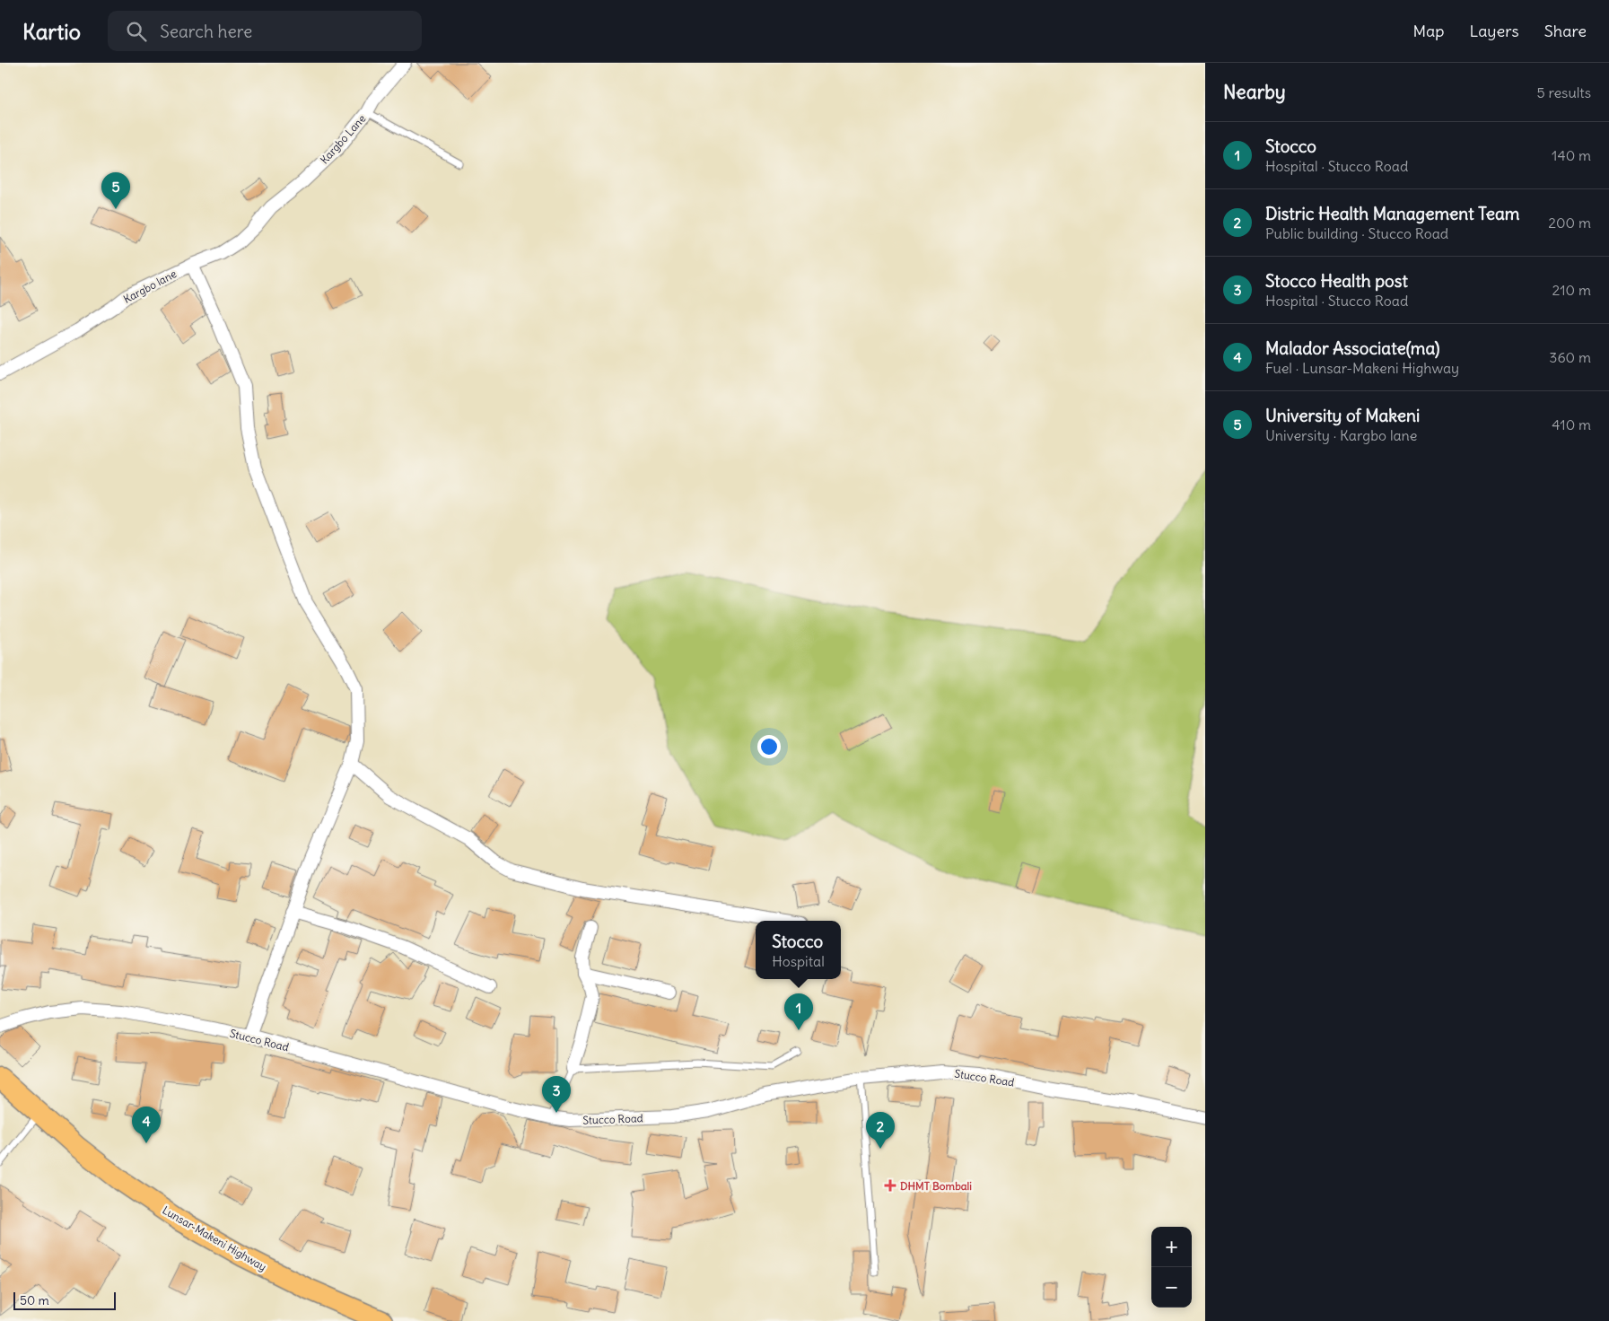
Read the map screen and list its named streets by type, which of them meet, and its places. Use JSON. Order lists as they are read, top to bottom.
{
  "streets": {
    "main road": ["Lunsar-Makeni Highway"],
    "street": ["Kargbo Lane", "Kargbo lane", "Stucco Road"]
  },
  "crossings": [
    ["Kargbo Lane", "Kargbo lane"]
  ],
  "places": {
    "health": ["DHMT Bombali"]
  },
  "scale_bar": "50 m",
  "page": {
    "header": "Kartio",
    "search": "Search here",
    "nav": ["Map", "Layers", "Share"],
    "heading": ["Nearby", "5 results"],
    "list": [
      {
        "mark": "1",
        "name": "Stocco",
        "note": "Hospital · Stucco Road",
        "value": "140 m"
      },
      {
        "mark": "2",
        "name": "Distric Health Management Team",
        "note": "Public building · Stucco Road",
        "value": "200 m"
      },
      {
        "mark": "3",
        "name": "Stocco Health post",
        "note": "Hospital · Stucco Road",
        "value": "210 m"
      },
      {
        "mark": "4",
        "name": "Malador Associate(ma)",
        "note": "Fuel · Lunsar-Makeni Highway",
        "value": "360 m"
      },
      {
        "mark": "5",
        "name": "University of Makeni",
        "note": "University · Kargbo lane",
        "value": "410 m"
      }
    ],
    "pins": [
      "5",
      "1",
      "3",
      "4",
      "2"
    ],
    "popup": ["Stocco", "Hospital"],
    "map_buttons": ["+", "−"],
    "scale": "50 m"
  }
}
